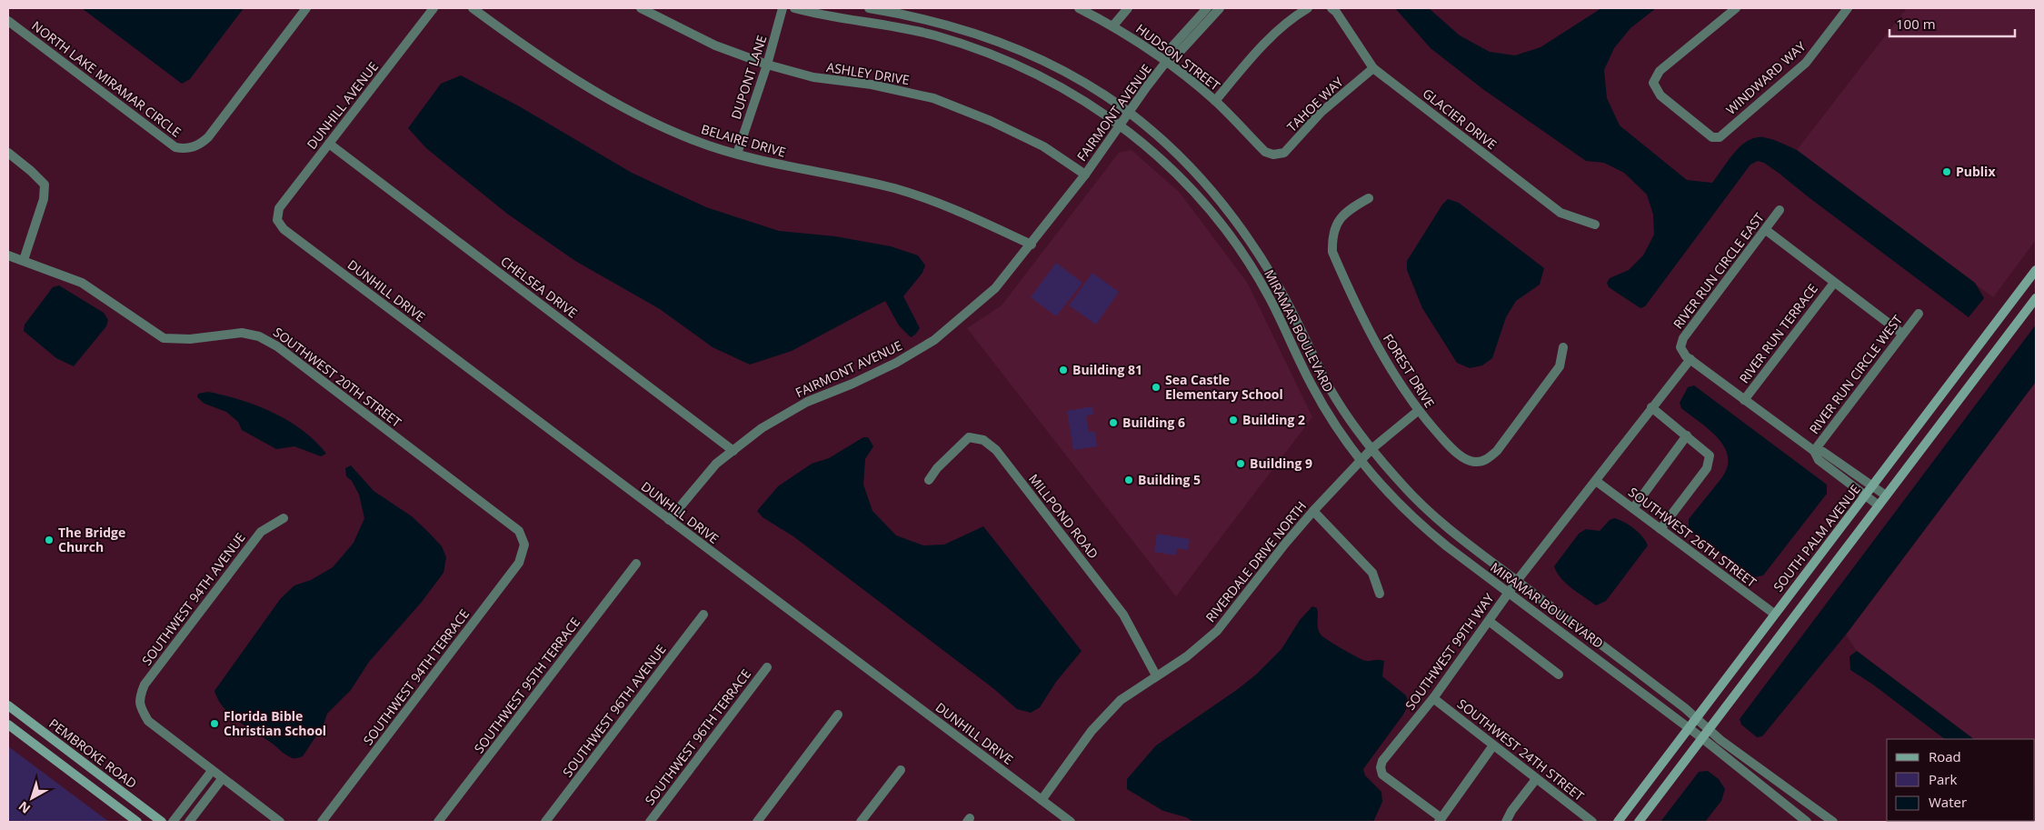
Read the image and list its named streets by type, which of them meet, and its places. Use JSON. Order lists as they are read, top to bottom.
{
  "streets": {
    "main road": ["SOUTH PALM AVENUE", "PEMBROKE ROAD"],
    "street": [
      "HUDSON STREET",
      "ASHLEY DRIVE",
      "DUPONT LANE",
      "WINDWARD WAY",
      "NORTH LAKE MIRAMAR CIRCLE",
      "TAHOE WAY",
      "DUNHILL AVENUE",
      "FAIRMONT AVENUE",
      "GLACIER DRIVE",
      "BELAIRE DRIVE",
      "RIVER RUN CIRCLE EAST",
      "CHELSEA DRIVE",
      "DUNHILL DRIVE",
      "MIRAMAR BOULEVARD",
      "RIVER RUN TERRACE",
      "FOREST DRIVE",
      "RIVER RUN CIRCLE WEST",
      "SOUTHWEST 20TH STREET",
      "MILLPOND ROAD",
      "SOUTHWEST 26TH STREET",
      "RIVERDALE DRIVE NORTH",
      "SOUTHWEST 94TH AVENUE",
      "SOUTHWEST 99TH WAY",
      "SOUTHWEST 94TH TERRACE",
      "SOUTHWEST 95TH TERRACE",
      "SOUTHWEST 96TH AVENUE",
      "SOUTHWEST 96TH TERRACE",
      "SOUTHWEST 24TH STREET"
    ]
  },
  "crossings": [
    ["HUDSON STREET", "TAHOE WAY"],
    ["HUDSON STREET", "FAIRMONT AVENUE"],
    ["ASHLEY DRIVE", "DUPONT LANE"],
    ["ASHLEY DRIVE", "FAIRMONT AVENUE"],
    ["DUPONT LANE", "BELAIRE DRIVE"],
    ["TAHOE WAY", "GLACIER DRIVE"],
    ["DUNHILL AVENUE", "CHELSEA DRIVE"],
    ["DUNHILL AVENUE", "DUNHILL DRIVE"],
    ["FAIRMONT AVENUE", "BELAIRE DRIVE"],
    ["FAIRMONT AVENUE", "CHELSEA DRIVE"],
    ["FAIRMONT AVENUE", "DUNHILL DRIVE"],
    ["FAIRMONT AVENUE", "MIRAMAR BOULEVARD"],
    ["RIVER RUN CIRCLE EAST", "SOUTHWEST 99TH WAY"],
    ["DUNHILL DRIVE", "RIVERDALE DRIVE NORTH"],
    ["MIRAMAR BOULEVARD", "SOUTH PALM AVENUE"],
    ["MIRAMAR BOULEVARD", "RIVERDALE DRIVE NORTH"],
    ["MIRAMAR BOULEVARD", "SOUTHWEST 99TH WAY"],
    ["FOREST DRIVE", "RIVERDALE DRIVE NORTH"],
    ["SOUTHWEST 20TH STREET", "SOUTHWEST 94TH TERRACE"],
    ["MILLPOND ROAD", "RIVERDALE DRIVE NORTH"],
    ["SOUTHWEST 26TH STREET", "SOUTH PALM AVENUE"],
    ["SOUTHWEST 26TH STREET", "SOUTHWEST 99TH WAY"],
    ["SOUTHWEST 99TH WAY", "SOUTHWEST 24TH STREET"]
  ],
  "places": [
    "Publix",
    "Building 81",
    "Sea Castle Elementary School",
    "Building 2",
    "Building 6",
    "Building 9",
    "Building 5",
    "The Bridge Church",
    "Florida Bible Christian School"
  ],
  "legend": ["Road", "Park", "Water"],
  "scale_bar": "100 m",
  "north": "bottom left"
}
